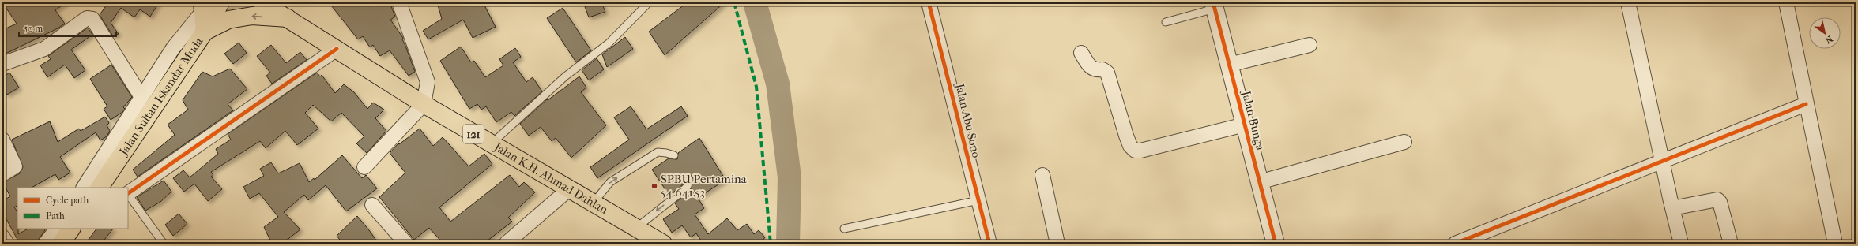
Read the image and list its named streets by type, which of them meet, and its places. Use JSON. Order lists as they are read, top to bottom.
{
  "streets": {
    "main road": ["Jalan Sultan Iskandar Muda", "121", "Jalan K.H. Ahmad Dahlan"],
    "street": ["Jalan Abu Sono", "Jalan Bunga"]
  },
  "places": ["SPBU Pertamina 54.641.53"],
  "legend": ["Cycle path", "Path"],
  "scale_bar": "50 m",
  "north": "bottom right"
}
